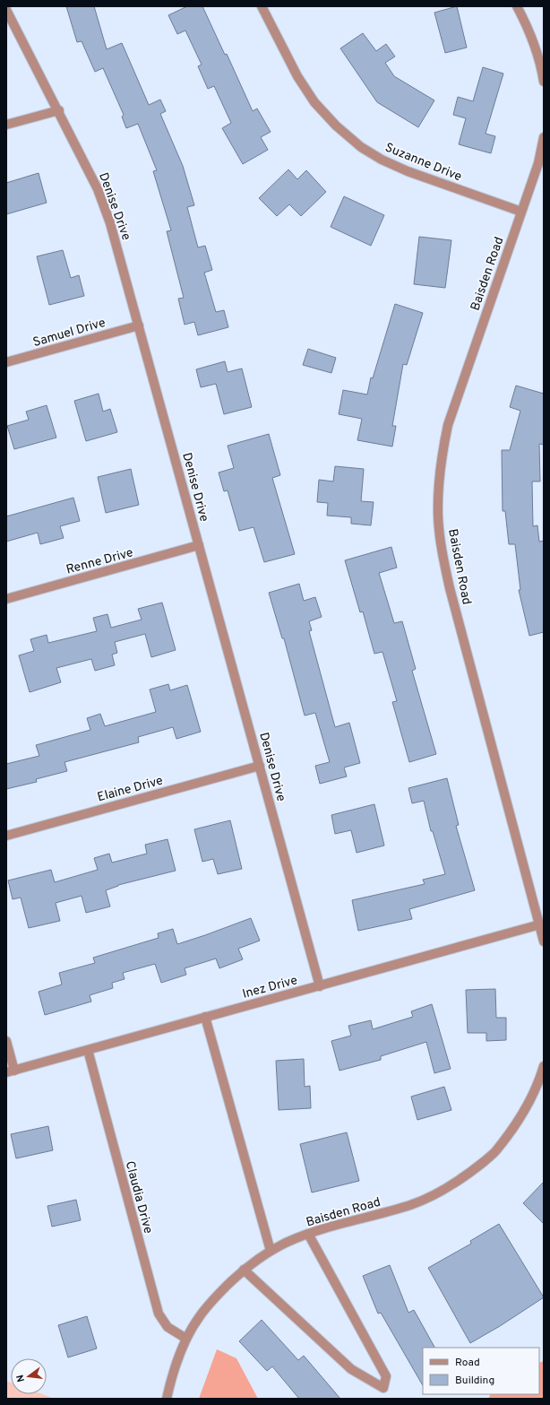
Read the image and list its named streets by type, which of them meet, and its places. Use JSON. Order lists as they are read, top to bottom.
{
  "streets": {
    "street": [
      "Suzanne Drive",
      "Denise Drive",
      "Baisden Road",
      "Samuel Drive",
      "Renne Drive",
      "Elaine Drive",
      "Inez Drive",
      "Claudia Drive"
    ]
  },
  "crossings": [
    ["Suzanne Drive", "Baisden Road"],
    ["Denise Drive", "Samuel Drive"],
    ["Denise Drive", "Renne Drive"],
    ["Denise Drive", "Elaine Drive"],
    ["Denise Drive", "Inez Drive"],
    ["Baisden Road", "Inez Drive"],
    ["Baisden Road", "Claudia Drive"],
    ["Inez Drive", "Claudia Drive"]
  ],
  "legend": ["Road", "Building"],
  "north": "left"
}
